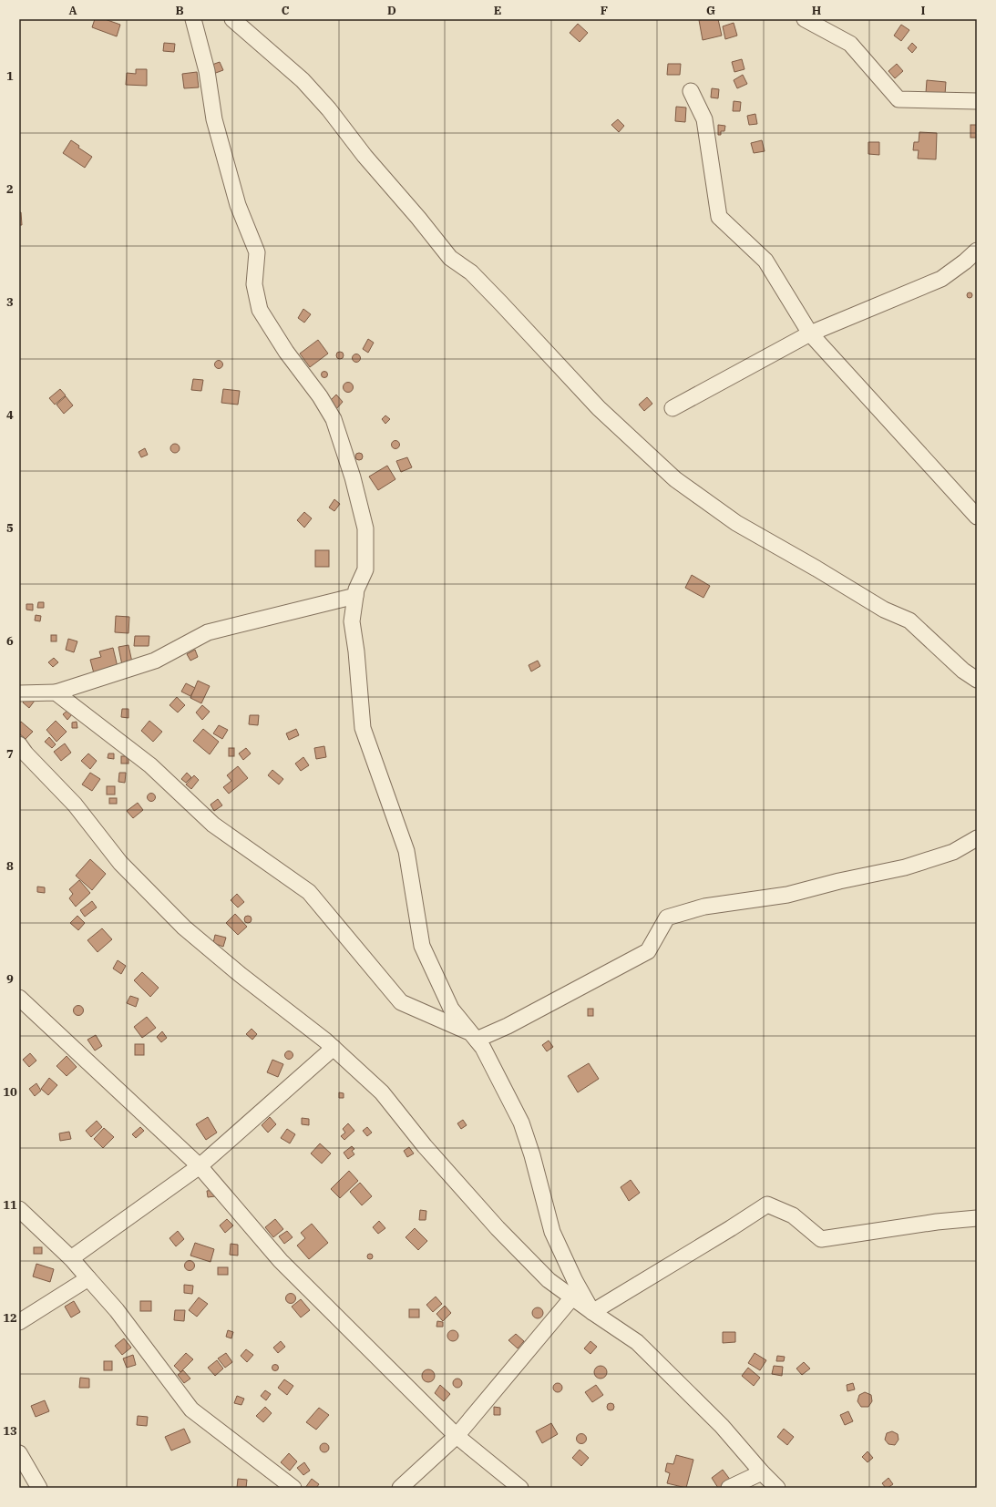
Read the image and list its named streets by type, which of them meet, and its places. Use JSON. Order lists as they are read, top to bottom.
{
  "grid": {
    "columns": [
      "A",
      "B",
      "C",
      "D",
      "E",
      "F",
      "G",
      "H",
      "I"
    ],
    "rows": [
      "1",
      "2",
      "3",
      "4",
      "5",
      "6",
      "7",
      "8",
      "9",
      "10",
      "11",
      "12",
      "13"
    ]
  }
}
